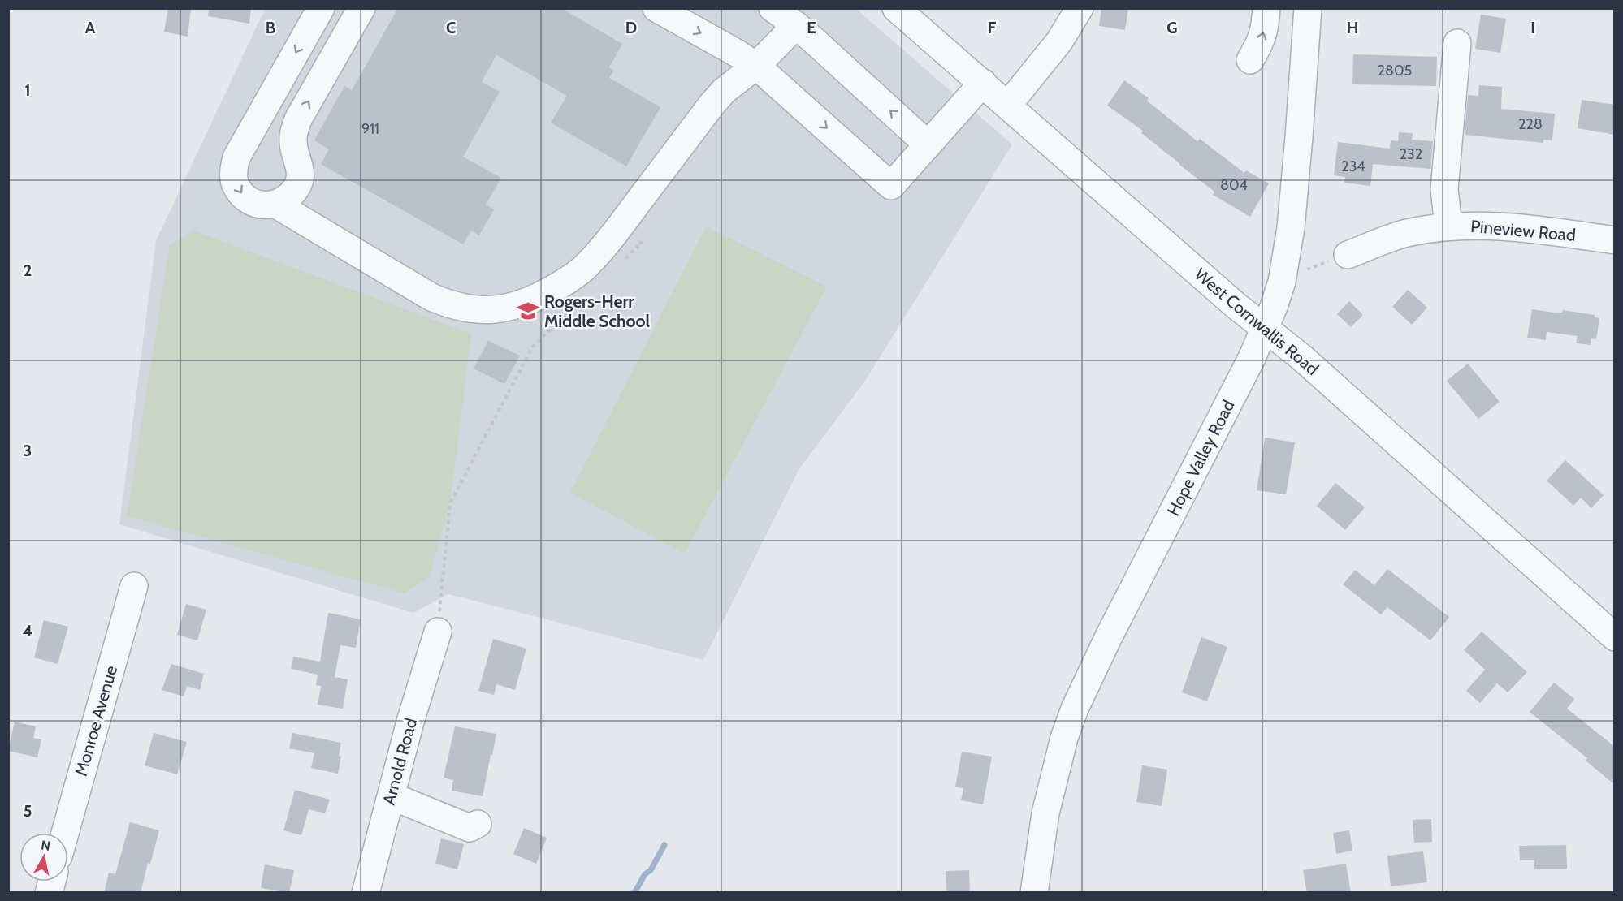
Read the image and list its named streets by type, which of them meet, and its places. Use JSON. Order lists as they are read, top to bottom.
{
  "streets": {
    "street": [
      "Pineview Road",
      "West Cornwallis Road",
      "Hope Valley Road",
      "Monroe Avenue",
      "Arnold Road"
    ]
  },
  "crossings": [
    ["West Cornwallis Road", "Hope Valley Road"]
  ],
  "places": {
    "school or university": ["Rogers-Herr Middle School"]
  },
  "house_numbers": [
    "2805",
    "228",
    "911",
    "232",
    "234",
    "804"
  ],
  "north": "top",
  "grid": {
    "columns": [
      "A",
      "B",
      "C",
      "D",
      "E",
      "F",
      "G",
      "H",
      "I"
    ],
    "rows": [
      "1",
      "2",
      "3",
      "4",
      "5"
    ]
  }
}
